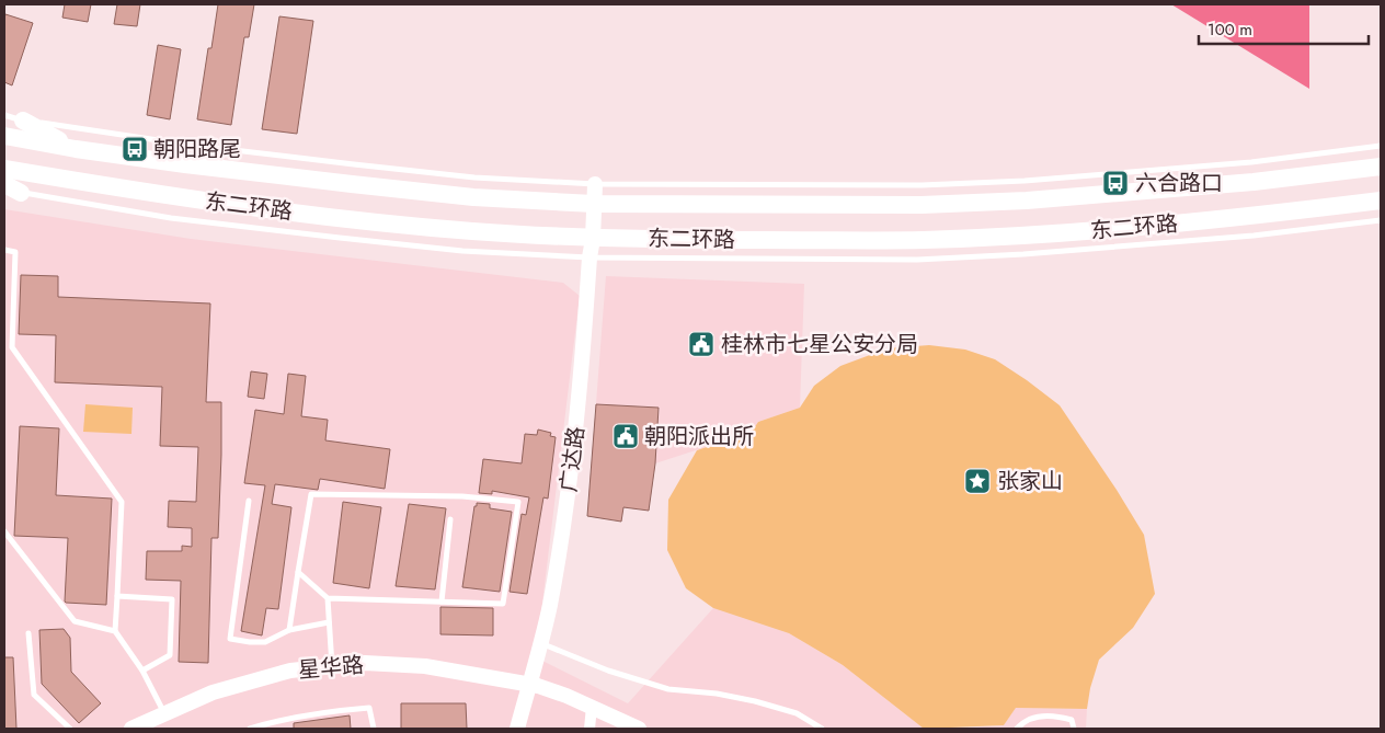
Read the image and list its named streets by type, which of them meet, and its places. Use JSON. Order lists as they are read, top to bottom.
{
  "streets": {
    "main road": ["东二环路"],
    "street": ["广达路", "星华路"]
  },
  "crossings": [
    ["东二环路", "广达路"],
    ["广达路", "星华路"]
  ],
  "places": {
    "bus stop": ["朝阳路尾", "六合路口"],
    "public building": ["桂林市七星公安分局", "朝阳派出所"],
    "place": ["张家山"]
  },
  "scale_bar": "100 m"
}
